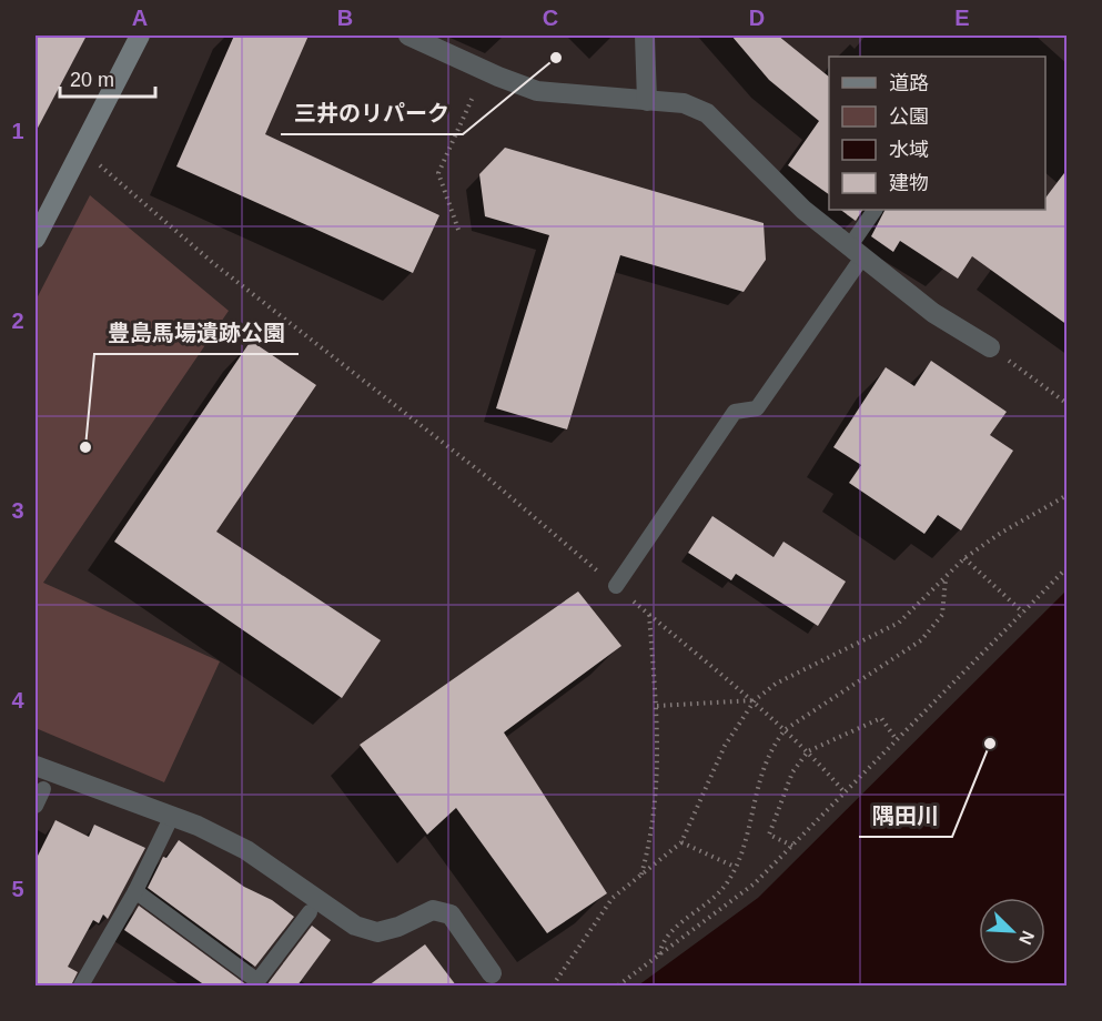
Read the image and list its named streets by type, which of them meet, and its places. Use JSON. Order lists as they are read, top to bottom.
{
  "places": ["三井のリパーク", "豊島馬場遺跡公園", "隅田川"],
  "legend": [
    "道路",
    "公園",
    "水域",
    "建物"
  ],
  "scale_bar": "20 m",
  "north": "bottom right",
  "grid": {
    "columns": [
      "A",
      "B",
      "C",
      "D",
      "E"
    ],
    "rows": [
      "1",
      "2",
      "3",
      "4",
      "5"
    ]
  }
}
